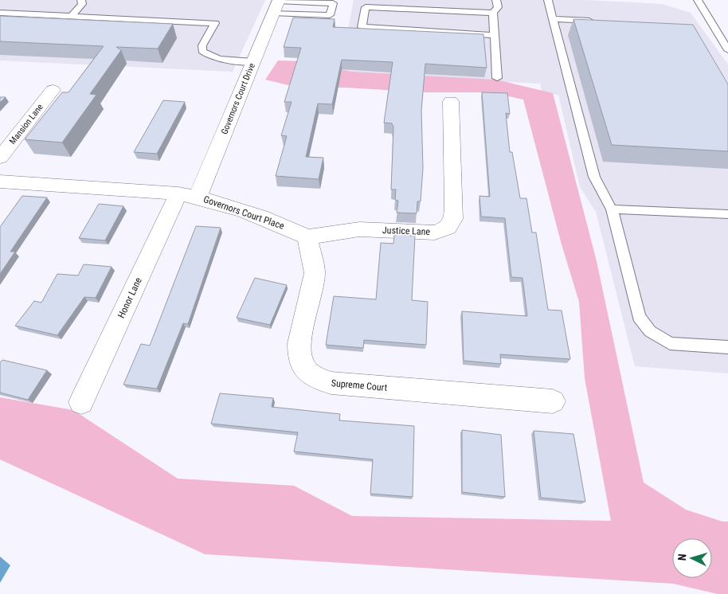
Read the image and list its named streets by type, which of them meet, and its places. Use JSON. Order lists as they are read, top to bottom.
{
  "streets": {
    "street": [
      "Governors Court Drive",
      "Mansion Lane",
      "Governors Court Place",
      "Justice Lane",
      "Honor Lane",
      "Supreme Court"
    ]
  },
  "crossings": [
    ["Governors Court Drive", "Governors Court Place"],
    ["Governors Court Drive", "Honor Lane"],
    ["Governors Court Place", "Justice Lane"],
    ["Governors Court Place", "Honor Lane"],
    ["Governors Court Place", "Supreme Court"],
    ["Justice Lane", "Supreme Court"]
  ],
  "north": "left"
}
